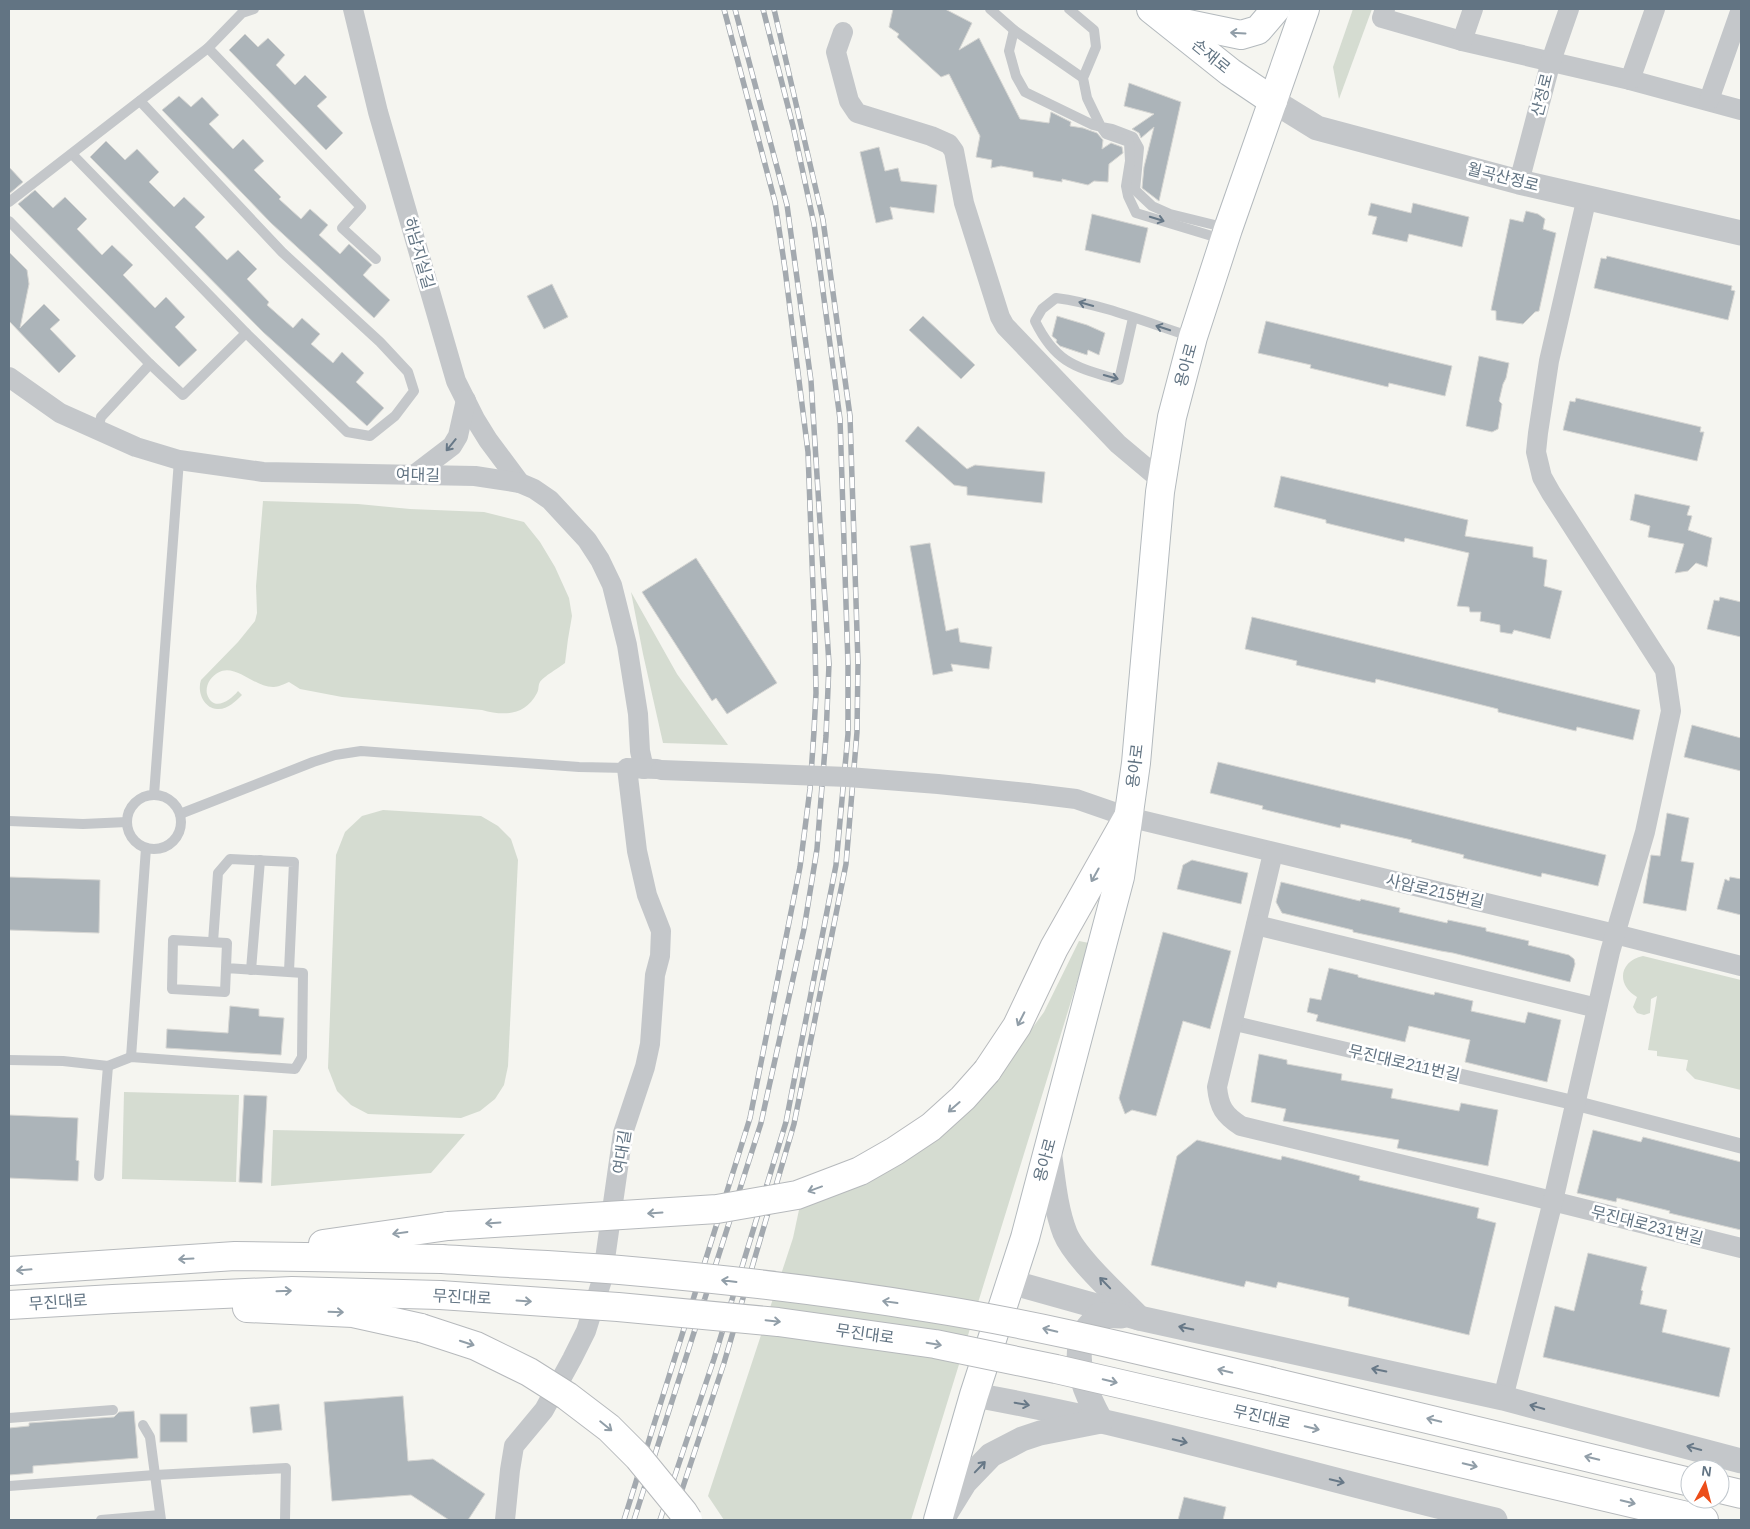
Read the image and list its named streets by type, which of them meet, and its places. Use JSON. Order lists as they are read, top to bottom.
{
  "streets": {
    "main road": ["손재로", "용아로", "무진대로"],
    "street": [
      "산정로",
      "월곡산정로",
      "하남지실길",
      "여대길",
      "사암로215번길",
      "무진대로211번길",
      "무진대로231번길"
    ]
  },
  "crossings": [
    ["손재로", "월곡산정로"],
    ["손재로", "용아로"],
    ["산정로", "월곡산정로"],
    ["월곡산정로", "용아로"],
    ["하남지실길", "여대길"],
    ["용아로", "사암로215번길"],
    ["여대길", "사암로215번길"]
  ],
  "north": "top"
}
